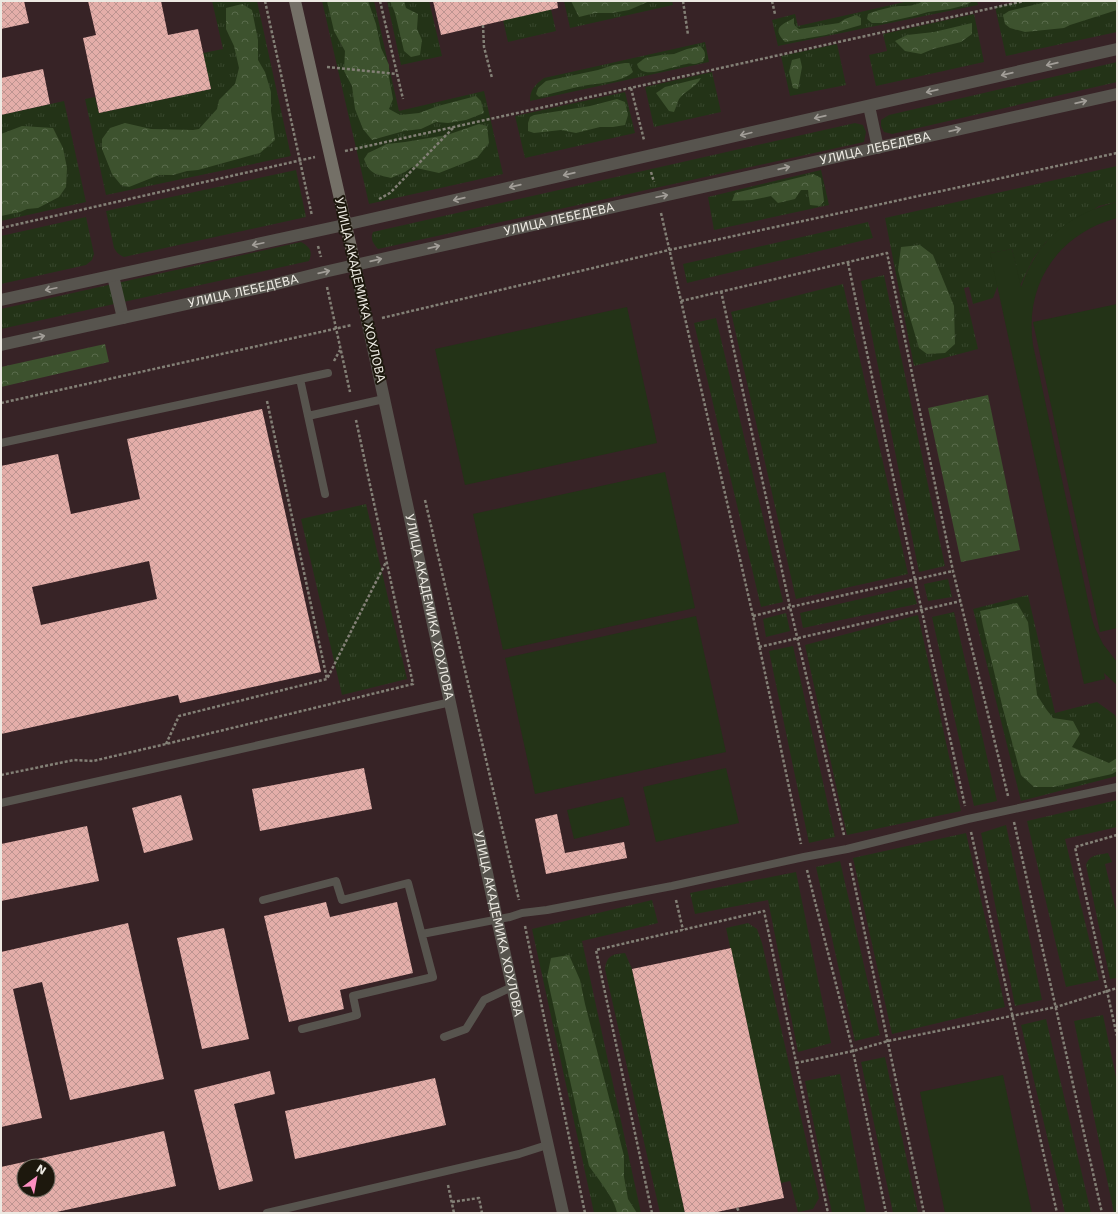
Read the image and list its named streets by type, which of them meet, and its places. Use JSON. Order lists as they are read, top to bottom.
{
  "streets": {
    "street": ["УЛИЦА ЛЕБЕДЕВА", "УЛИЦА АКАДЕМИКА ХОХЛОВА"]
  },
  "crossings": [
    ["УЛИЦА ЛЕБЕДЕВА", "УЛИЦА АКАДЕМИКА ХОХЛОВА"]
  ],
  "north": "top right"
}
